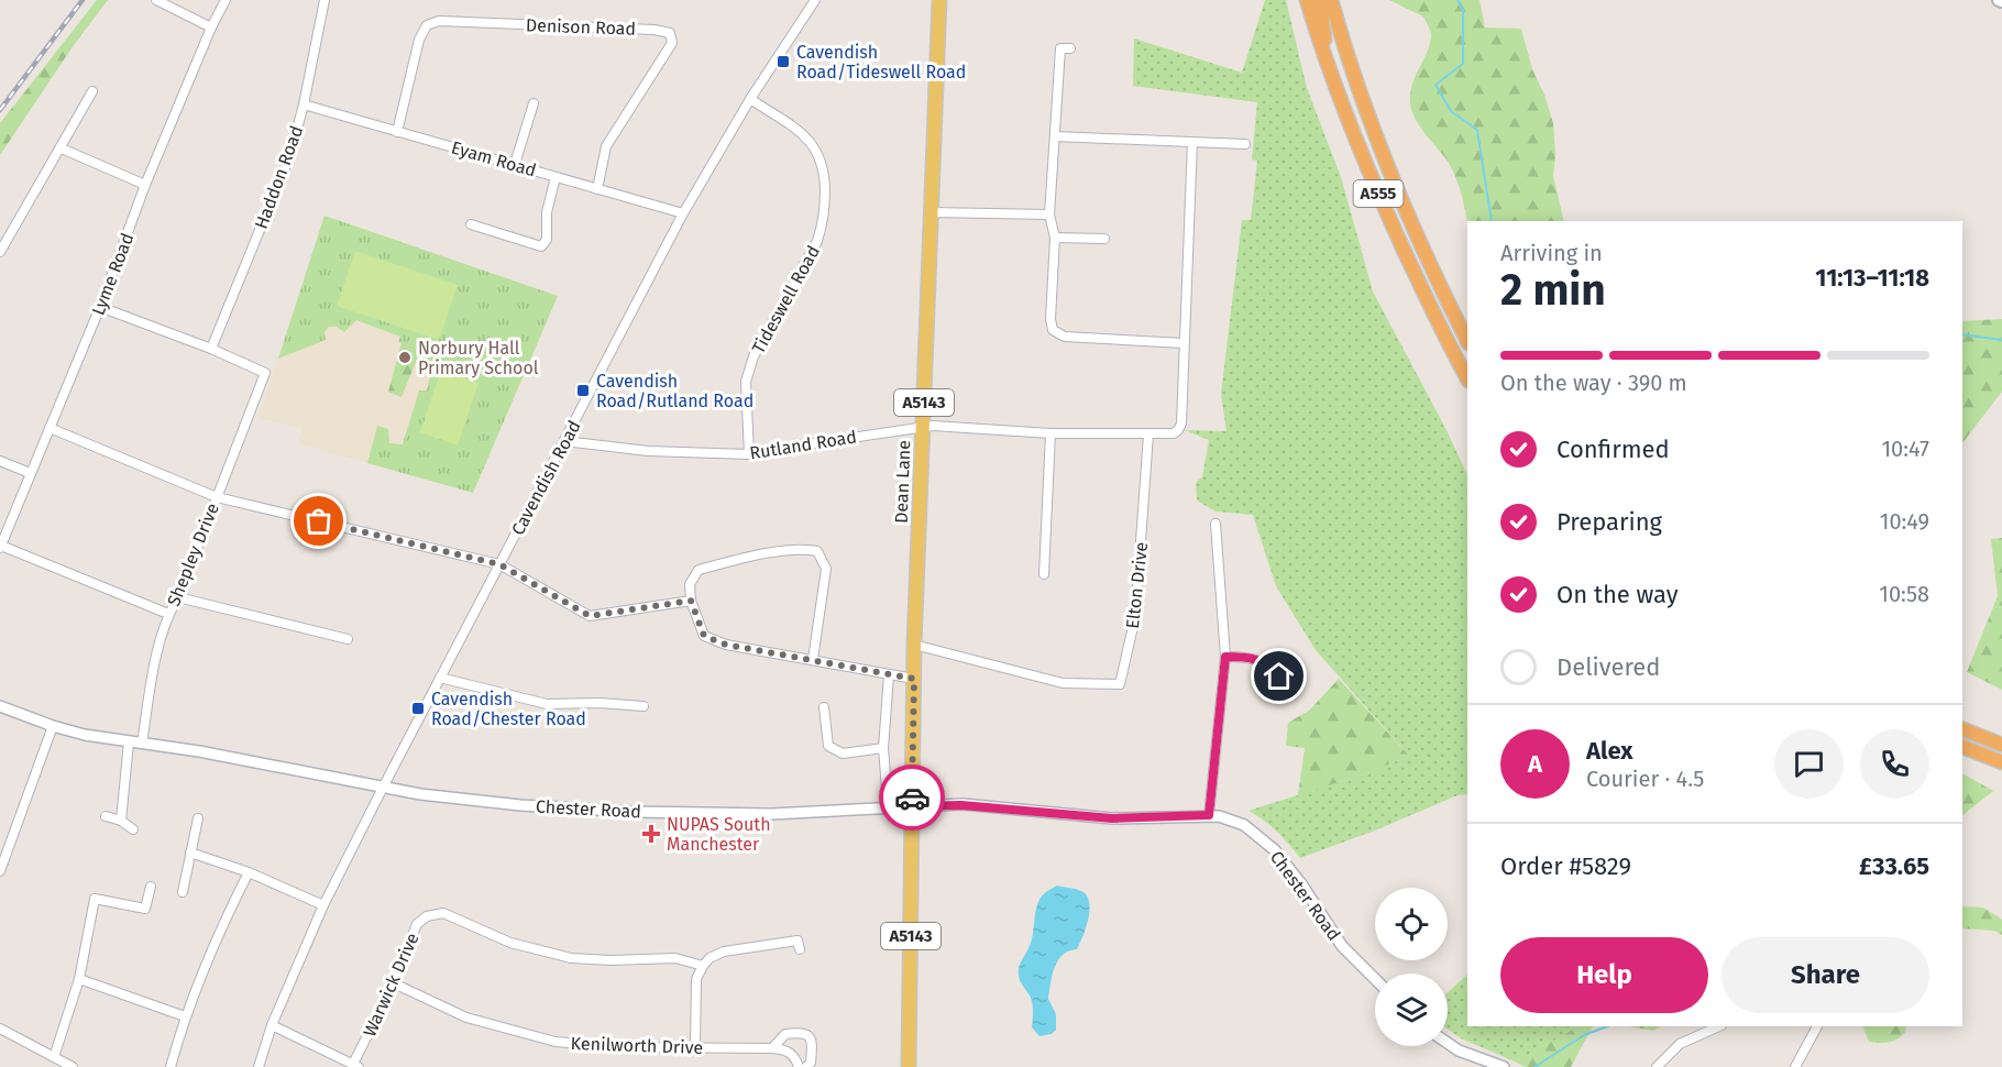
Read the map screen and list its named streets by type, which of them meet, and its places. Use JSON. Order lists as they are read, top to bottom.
{
  "streets": {
    "highway": ["A555"],
    "main road": ["A5143", "Dean Lane"],
    "street": [
      "Denison Road",
      "Eyam Road",
      "Haddon Road",
      "Lyme Road",
      "Tideswell Road",
      "Rutland Road",
      "Cavendish Road",
      "Shepley Drive",
      "Elton Drive",
      "Chester Road",
      "Warwick Drive",
      "Kenilworth Drive"
    ]
  },
  "crossings": [
    ["Denison Road", "Eyam Road"],
    ["Eyam Road", "Haddon Road"],
    ["Eyam Road", "Cavendish Road"],
    ["Haddon Road", "Shepley Drive"],
    ["Tideswell Road", "Rutland Road"],
    ["Tideswell Road", "Cavendish Road"],
    ["A5143", "Dean Lane"],
    ["A5143", "Chester Road"],
    ["Rutland Road", "Cavendish Road"],
    ["Rutland Road", "Dean Lane"],
    ["Rutland Road", "Elton Drive"],
    ["Cavendish Road", "Chester Road"],
    ["Dean Lane", "Elton Drive"],
    ["Dean Lane", "Chester Road"],
    ["Shepley Drive", "Chester Road"],
    ["Warwick Drive", "Kenilworth Drive"]
  ],
  "places": {
    "transit": ["Cavendish Road/Tideswell Road", "Cavendish Road/Rutland Road", "Cavendish Road/Chester Road"],
    "other": ["Norbury Hall Primary School"],
    "health": ["NUPAS South Manchester"]
  },
  "page": {
    "heading": ["2 min", "Arriving in", "11:13–11:18"],
    "panel": [
      "Alex",
      "Courier · 4.5",
      "Order #5829",
      "£33.65"
    ],
    "bar": "On the way · 390 m",
    "list": [
      ["Confirmed", "10:47"],
      ["Preparing", "10:49"],
      ["On the way", "10:58"],
      "Delivered"
    ],
    "round": "A",
    "buttons": ["Help", "Share"]
  }
}
